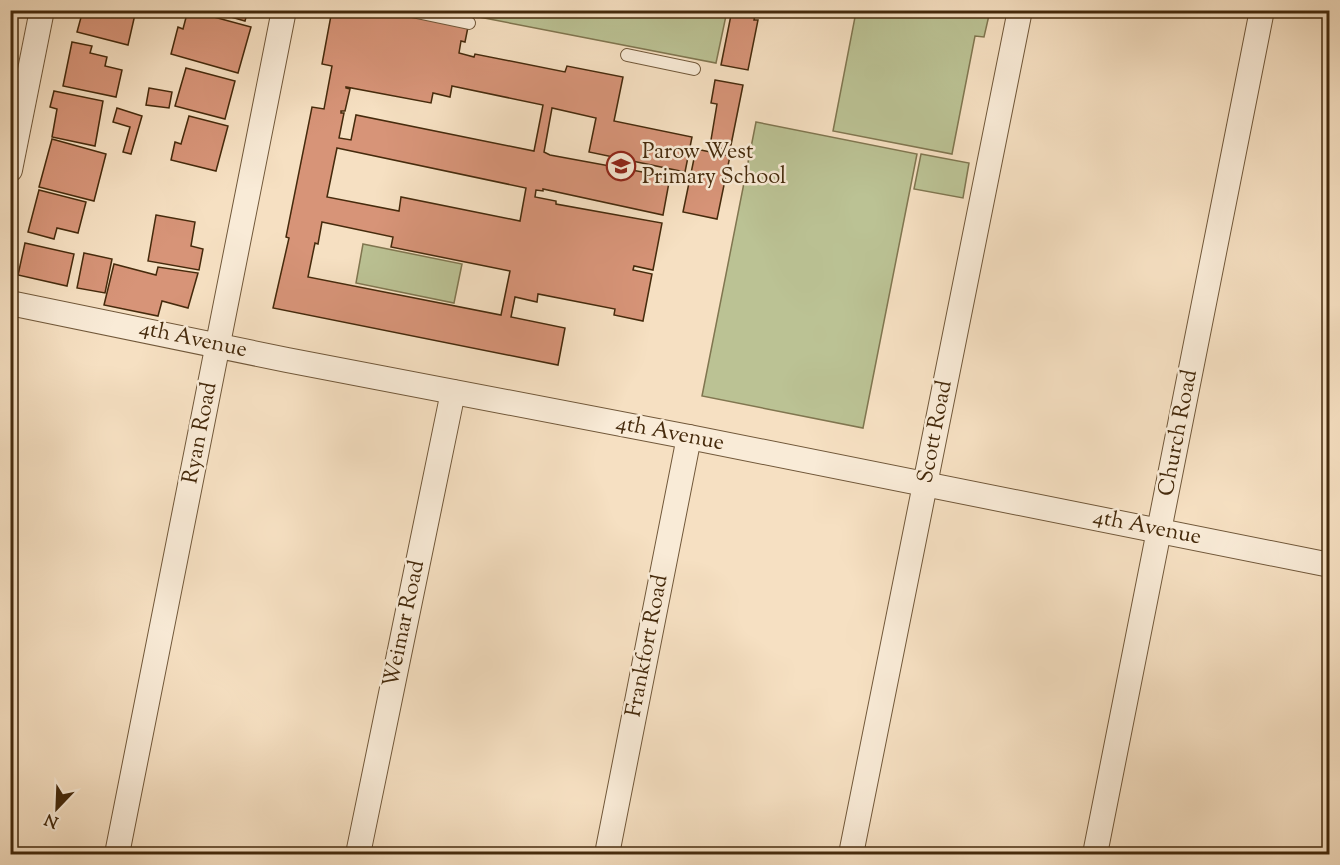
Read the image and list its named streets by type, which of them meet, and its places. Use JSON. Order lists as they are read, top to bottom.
{
  "streets": {
    "street": [
      "4th Avenue",
      "Scott Road",
      "Ryan Road",
      "Church Road",
      "Weimar Road",
      "Frankfort Road"
    ]
  },
  "crossings": [
    ["4th Avenue", "Scott Road"],
    ["4th Avenue", "Ryan Road"],
    ["4th Avenue", "Church Road"],
    ["4th Avenue", "Weimar Road"],
    ["4th Avenue", "Frankfort Road"]
  ],
  "places": {
    "school or university": ["Parow West Primary School"]
  },
  "north": "bottom left"
}
